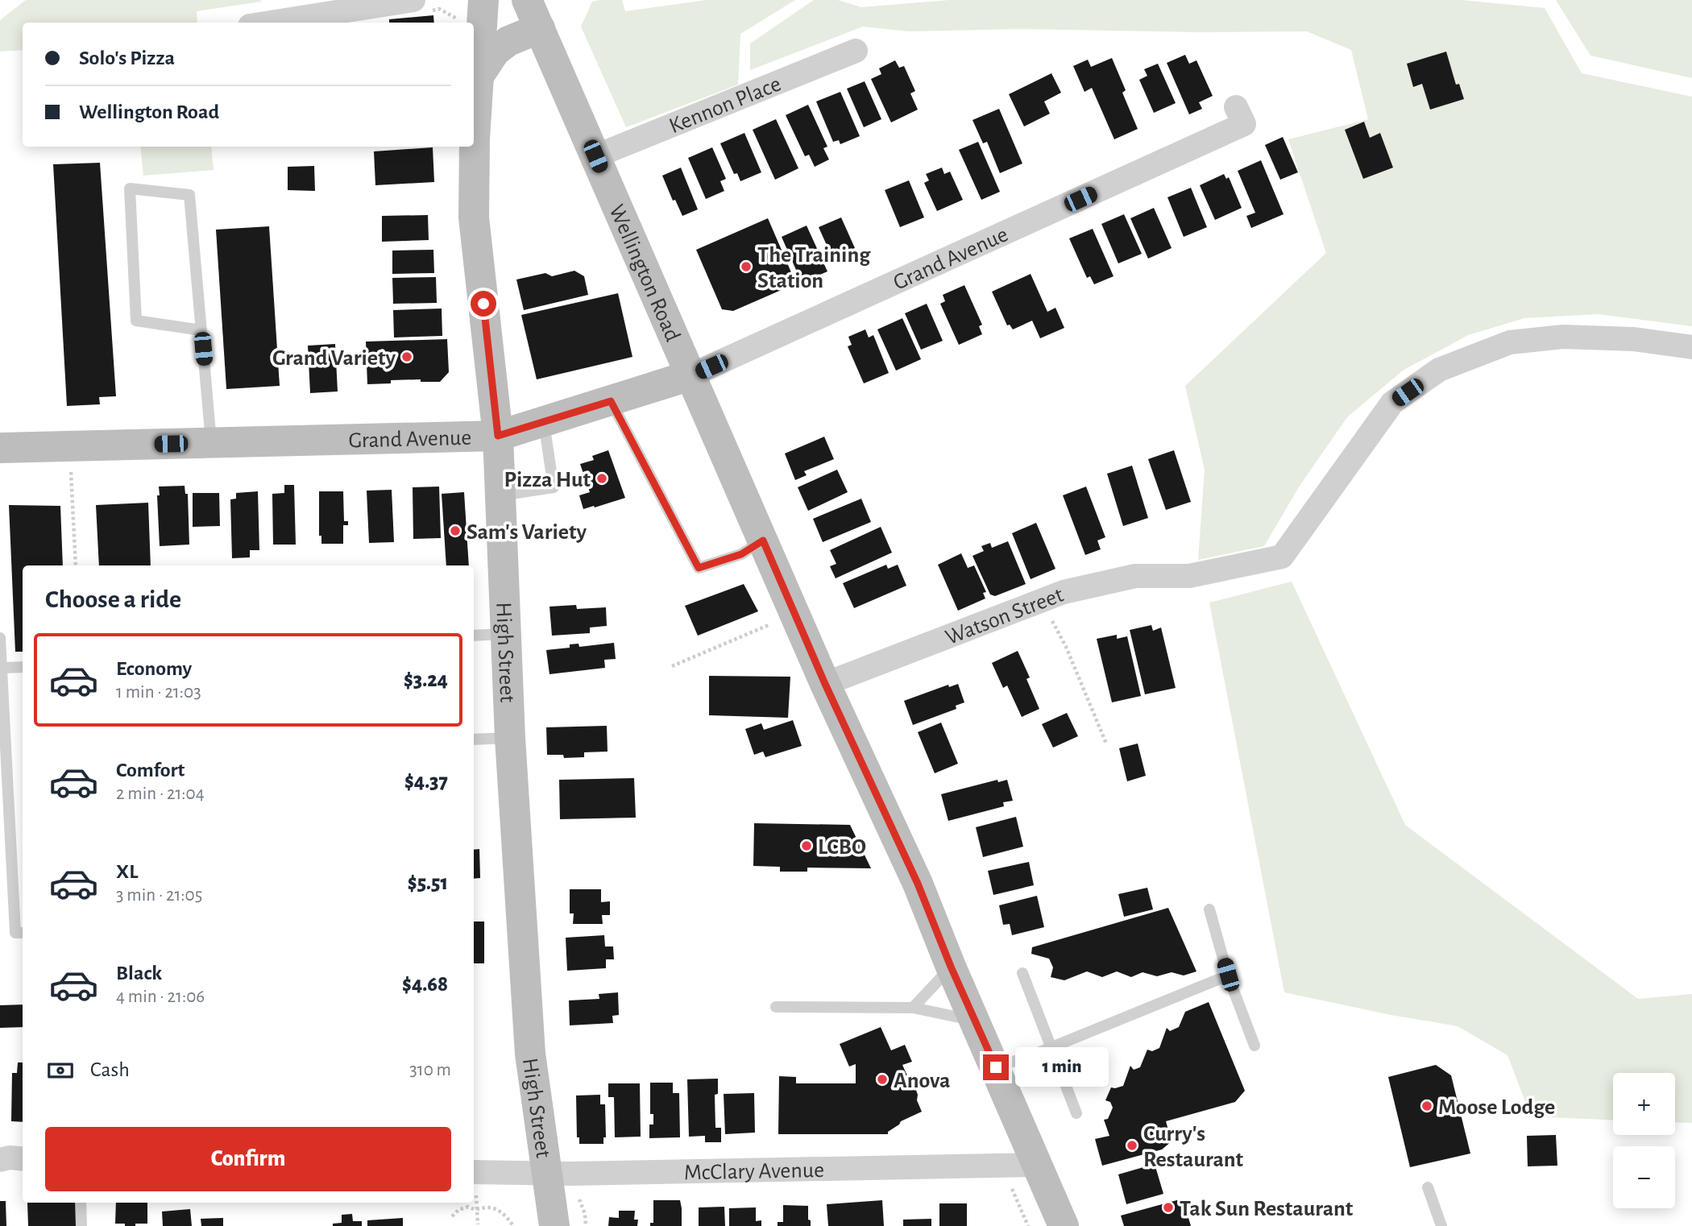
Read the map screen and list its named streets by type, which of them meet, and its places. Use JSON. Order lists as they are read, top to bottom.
{
  "streets": {
    "street": [
      "Kennon Place",
      "Grand Avenue",
      "Wellington Road",
      "Watson Street",
      "High Street",
      "McClary Avenue"
    ]
  },
  "crossings": [
    ["Kennon Place", "Wellington Road"],
    ["Grand Avenue", "Wellington Road"],
    ["Grand Avenue", "High Street"],
    ["Wellington Road", "Watson Street"],
    ["Wellington Road", "McClary Avenue"],
    ["High Street", "McClary Avenue"]
  ],
  "places": [
    "The Training Station",
    "Grand Variety",
    "Pizza Hut",
    "Sam's Variety",
    "LCBO",
    "Anova",
    "Moose Lodge",
    "Curry's Restaurant",
    "Tak Sun Restaurant"
  ],
  "page": {
    "banner": ["Solo's Pizza", "Wellington Road"],
    "heading": "Choose a ride",
    "list": [
      {
        "name": "Economy",
        "note": "1 min · 21:03",
        "value": "$3.24"
      },
      {
        "name": "Comfort",
        "note": "2 min · 21:04",
        "value": "$4.37"
      },
      {
        "name": "XL",
        "note": "3 min · 21:05",
        "value": "$5.51"
      },
      {
        "name": "Black",
        "note": "4 min · 21:06",
        "value": "$4.68"
      }
    ],
    "pay": ["Cash", "310 m"],
    "bubble": "1 min",
    "map_buttons": ["+", "−"],
    "buttons": "Confirm"
  }
}
